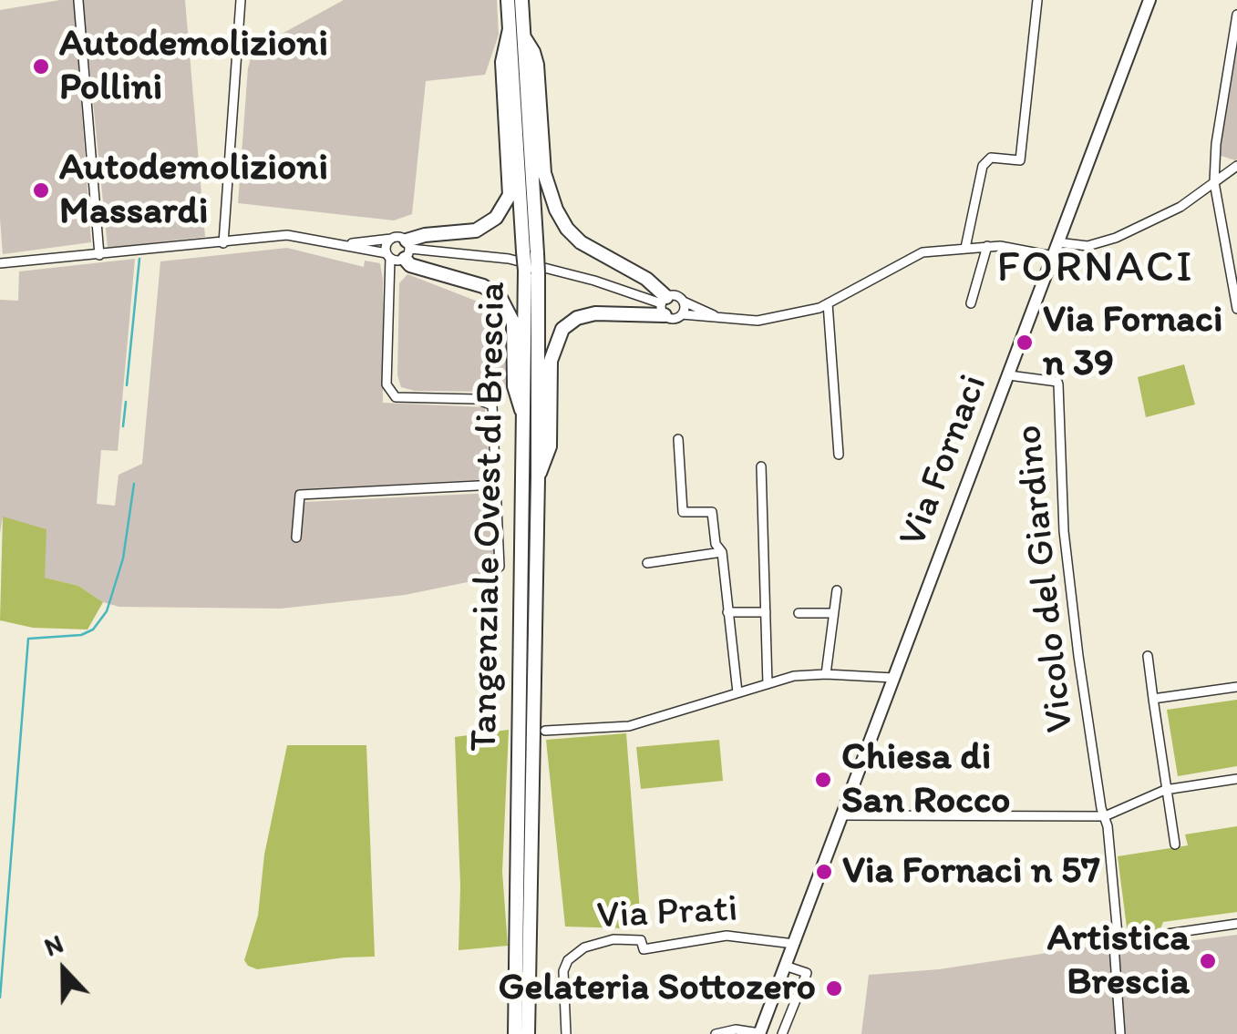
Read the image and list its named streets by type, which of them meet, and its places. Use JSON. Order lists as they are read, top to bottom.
{
  "streets": {
    "main road": ["Tangenziale Ovest di Brescia"],
    "street": ["Via Fornaci", "Vicolo del Giardino", "Via Prati"]
  },
  "crossings": [
    ["Via Fornaci", "Vicolo del Giardino"],
    ["Via Fornaci", "Via Prati"]
  ],
  "districts": ["FORNACI"],
  "places": [
    "Autodemolizioni Pollini",
    "Autodemolizioni Massardi",
    "Via Fornaci n 39",
    "Chiesa di San Rocco",
    "Via Fornaci n 57",
    "Artistica Brescia",
    "Gelateria Sottozero"
  ],
  "north": "top"
}
